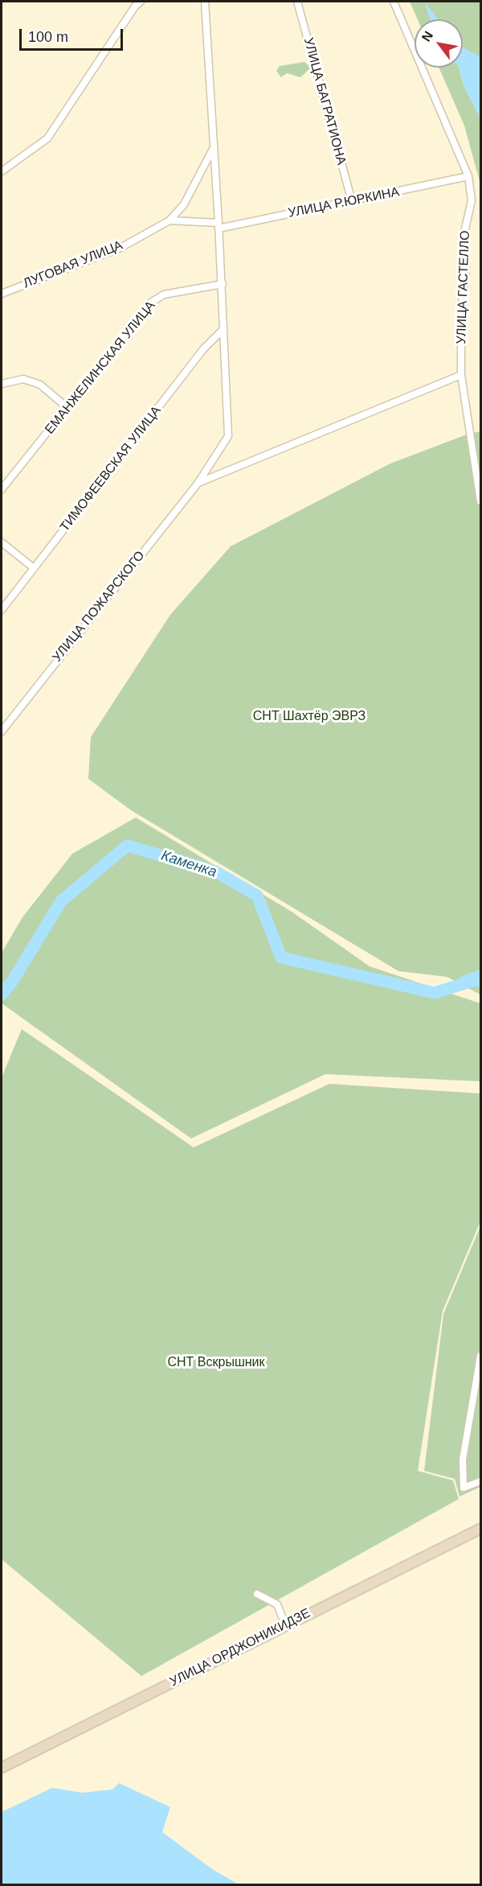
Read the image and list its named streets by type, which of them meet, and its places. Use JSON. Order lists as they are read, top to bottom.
{
  "streets": {
    "main road": ["УЛИЦА ОРДЖОНИКИДЗЕ"],
    "street": [
      "УЛИЦА БАГРАТИОНА",
      "УЛИЦА Р.ЮРКИНА",
      "ЛУГОВАЯ УЛИЦА",
      "УЛИЦА ГАСТЕЛЛО",
      "ЕМАНЖЕЛИНСКАЯ УЛИЦА",
      "ТИМОФЕЕВСКАЯ УЛИЦА",
      "УЛИЦА ПОЖАРСКОГО"
    ]
  },
  "crossings": [
    ["УЛИЦА БАГРАТИОНА", "УЛИЦА Р.ЮРКИНА"],
    ["УЛИЦА Р.ЮРКИНА", "УЛИЦА ГАСТЕЛЛО"],
    ["УЛИЦА Р.ЮРКИНА", "УЛИЦА ПОЖАРСКОГО"],
    ["УЛИЦА ГАСТЕЛЛО", "УЛИЦА ПОЖАРСКОГО"],
    ["ЕМАНЖЕЛИНСКАЯ УЛИЦА", "УЛИЦА ПОЖАРСКОГО"],
    ["ТИМОФЕЕВСКАЯ УЛИЦА", "УЛИЦА ПОЖАРСКОГО"]
  ],
  "water": ["Каменка"],
  "parks": ["СНТ Шахтёр ЭВРЗ", "СНТ Вскрышник"],
  "scale_bar": "100 m",
  "north": "top left"
}
